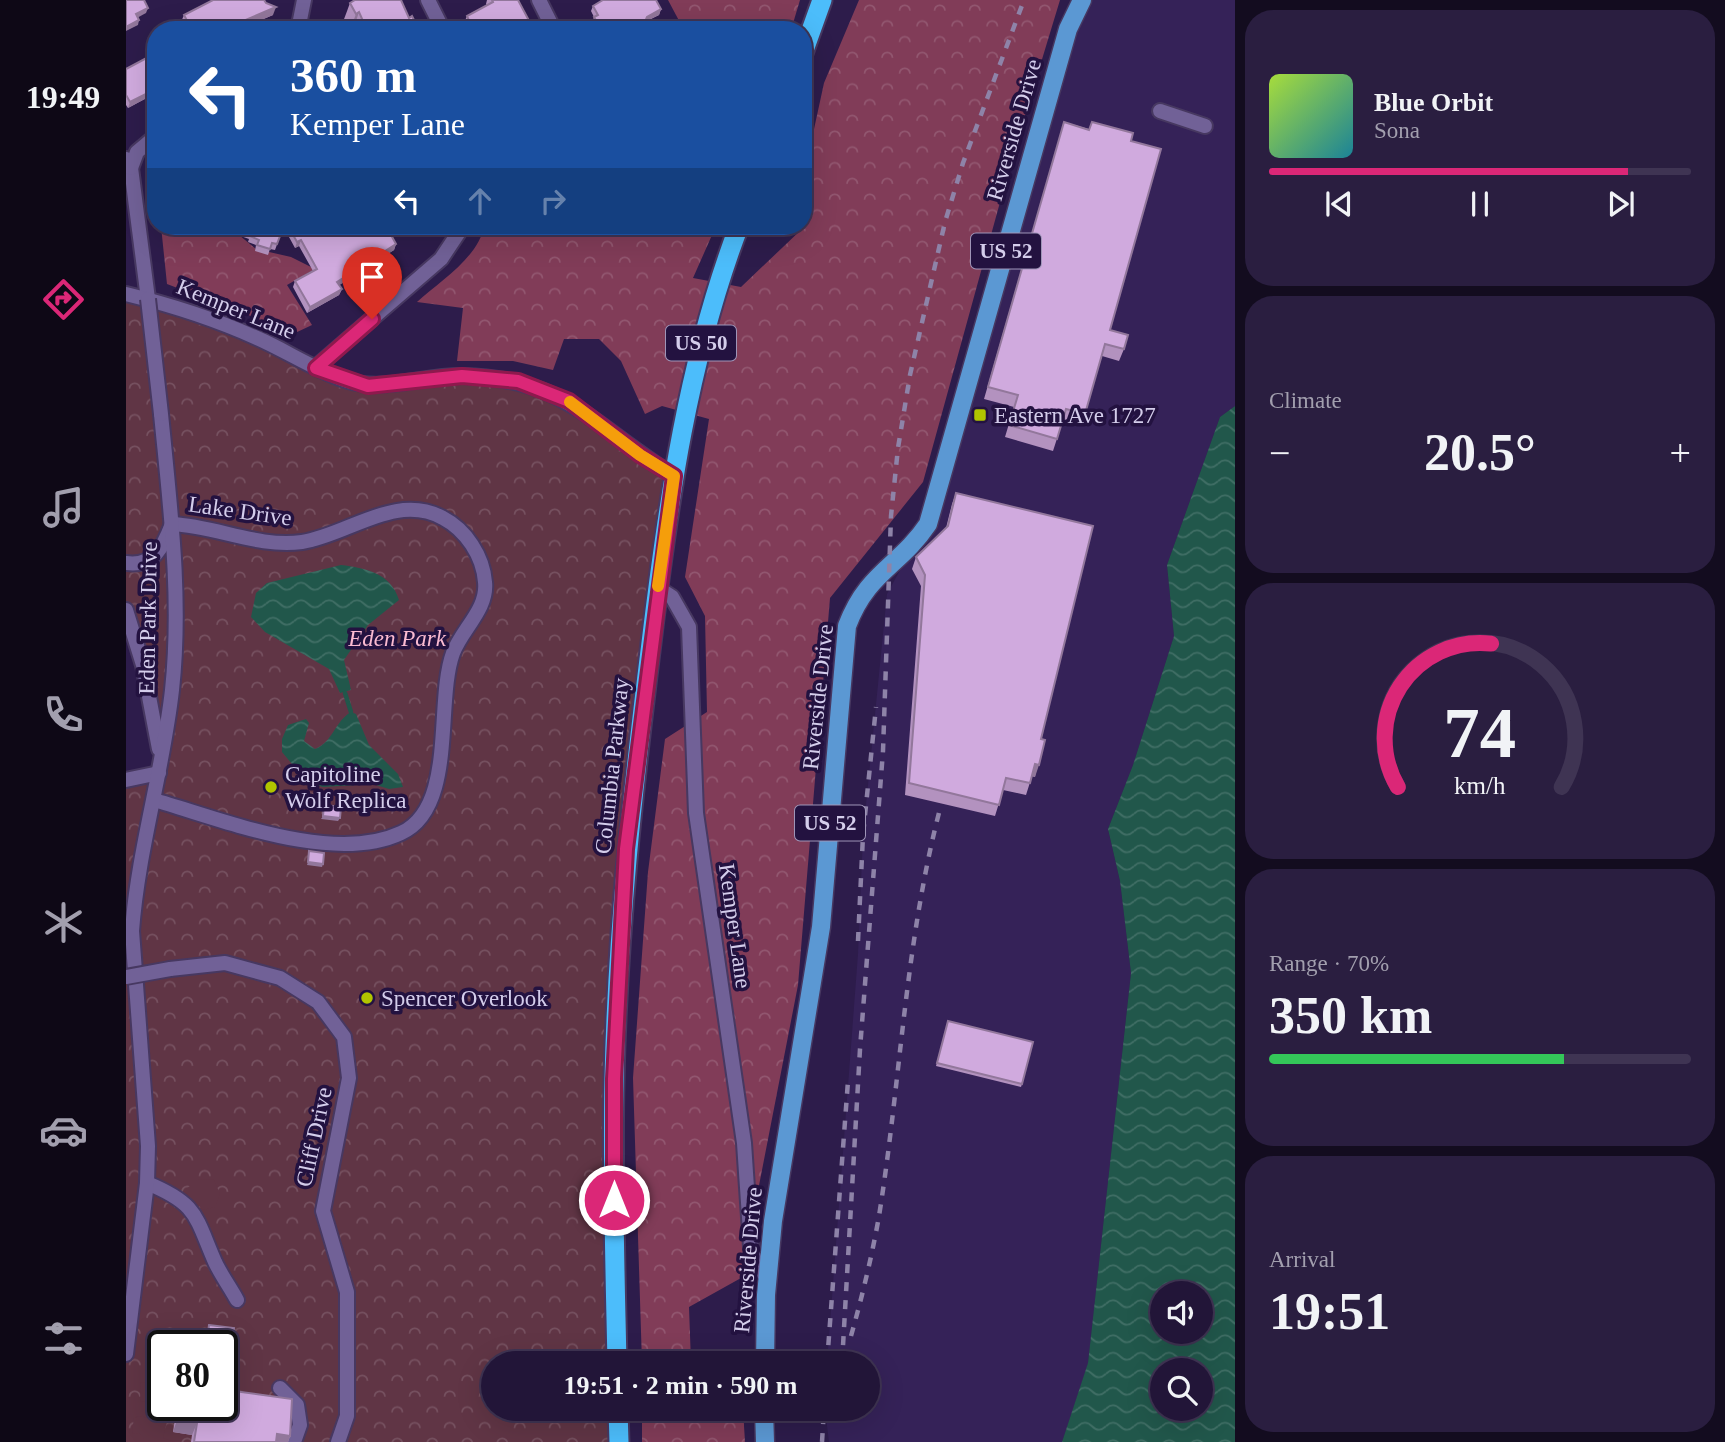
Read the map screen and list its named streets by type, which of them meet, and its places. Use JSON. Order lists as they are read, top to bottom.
{
  "streets": {
    "highway": ["US 50", "Columbia Parkway"],
    "main road": ["Riverside Drive", "US 52"],
    "street": [
      "Kemper Lane",
      "Lake Drive",
      "Eden Park Drive",
      "Cliff Drive"
    ]
  },
  "crossings": [
    ["Riverside Drive", "Kemper Lane"],
    ["Kemper Lane", "Columbia Parkway"],
    ["Lake Drive", "Eden Park Drive"]
  ],
  "parks": ["Eden Park"],
  "places": {
    "transit": ["Eastern Ave 1727"],
    "other": ["Capitoline Wolf Replica", "Spencer Overlook"]
  },
  "page": {
    "tabs": "19:49",
    "turn": ["360 m", "Kemper Lane"],
    "song": ["Blue Orbit", "Sona"],
    "tile": [
      "Climate",
      ["Range · 70%", "350 km"],
      ["Arrival", "19:51"]
    ],
    "heat": ["−", "20.5°", "+"],
    "limit": "80",
    "trip": "19:51 · 2 min · 590 m",
    "gauge": ["74", "km/h"]
  }
}
